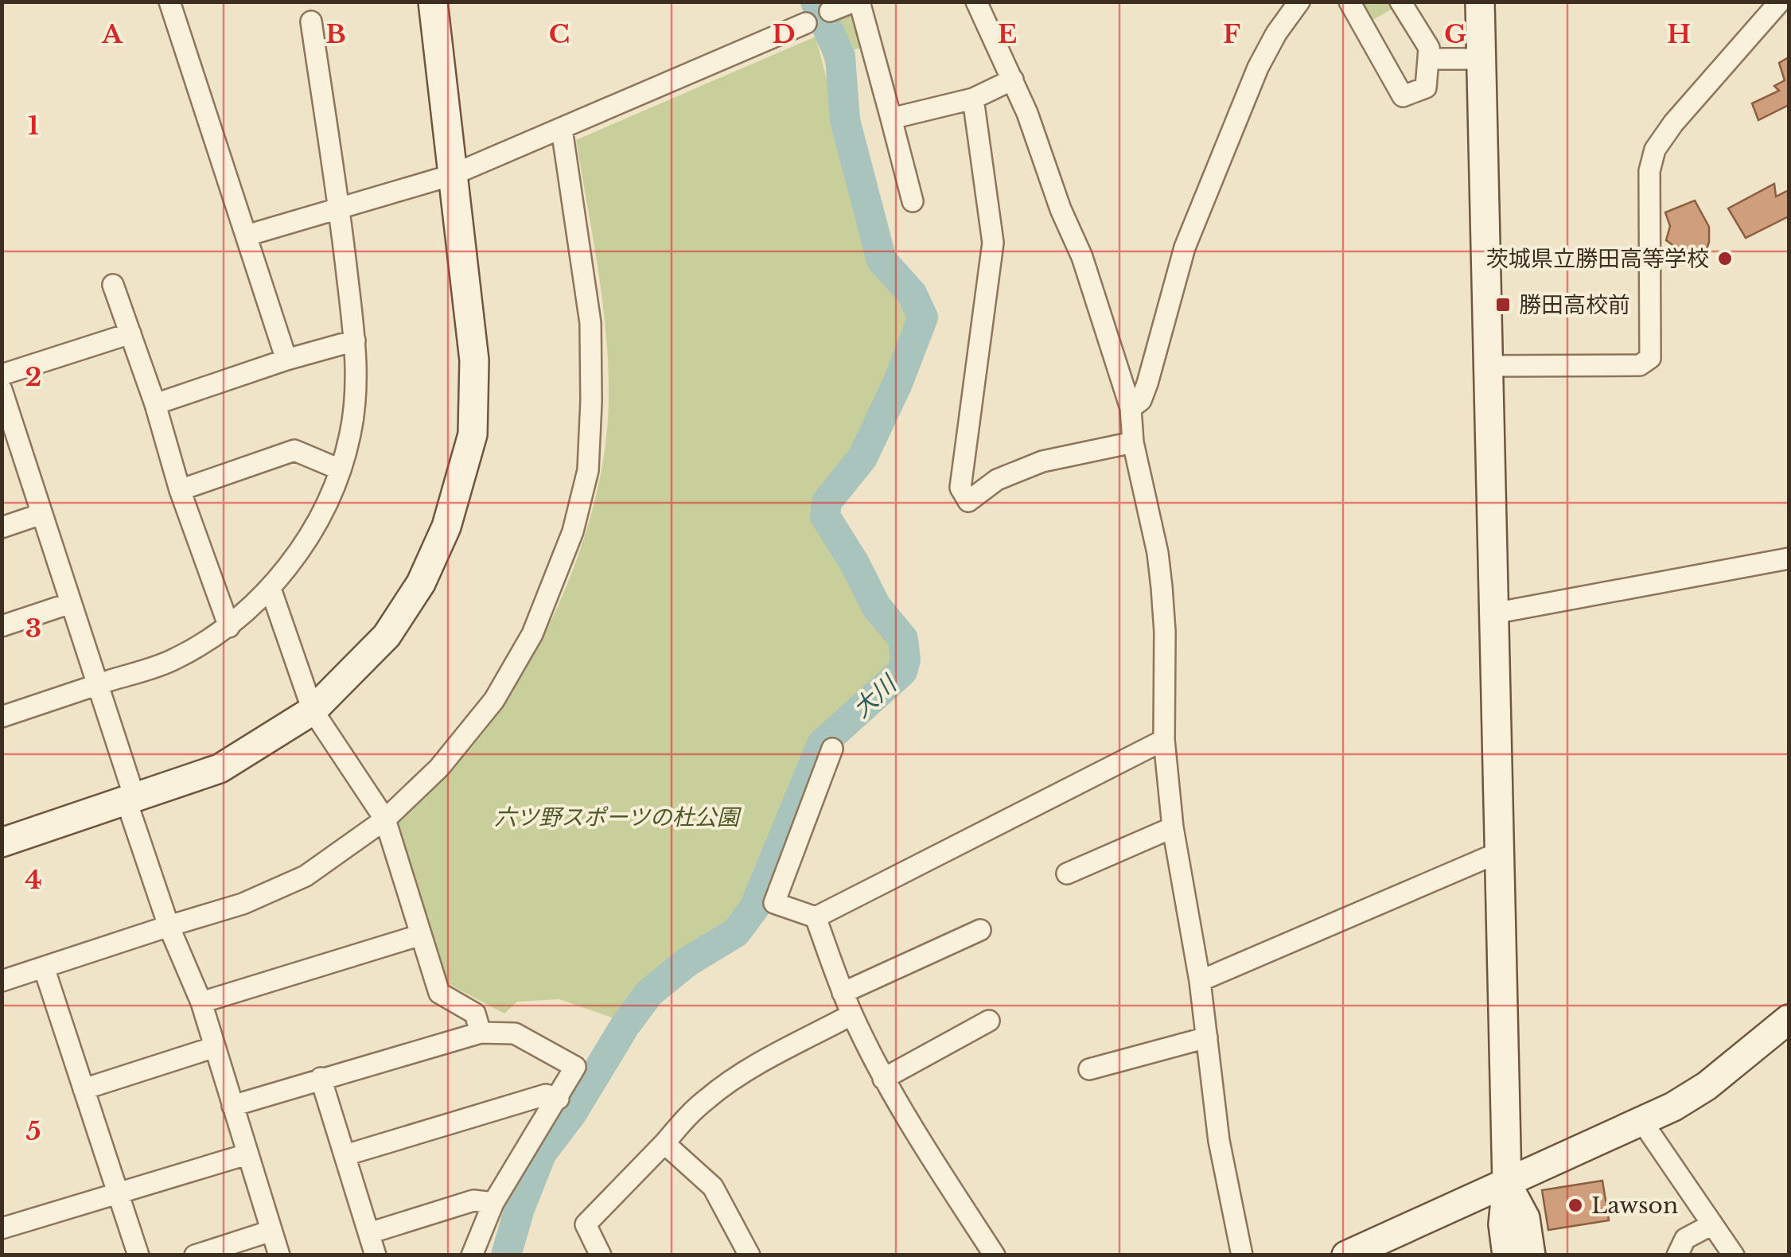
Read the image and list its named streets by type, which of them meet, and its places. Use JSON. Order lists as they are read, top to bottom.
{
  "water": ["大川"],
  "parks": ["六ツ野スポーツの杜公園"],
  "places": {
    "other": ["茨城県立勝田高等学校", "Lawson"],
    "transit": ["勝田高校前"]
  },
  "grid": {
    "columns": [
      "A",
      "B",
      "C",
      "D",
      "E",
      "F",
      "G",
      "H"
    ],
    "rows": [
      "1",
      "2",
      "3",
      "4",
      "5"
    ]
  }
}
